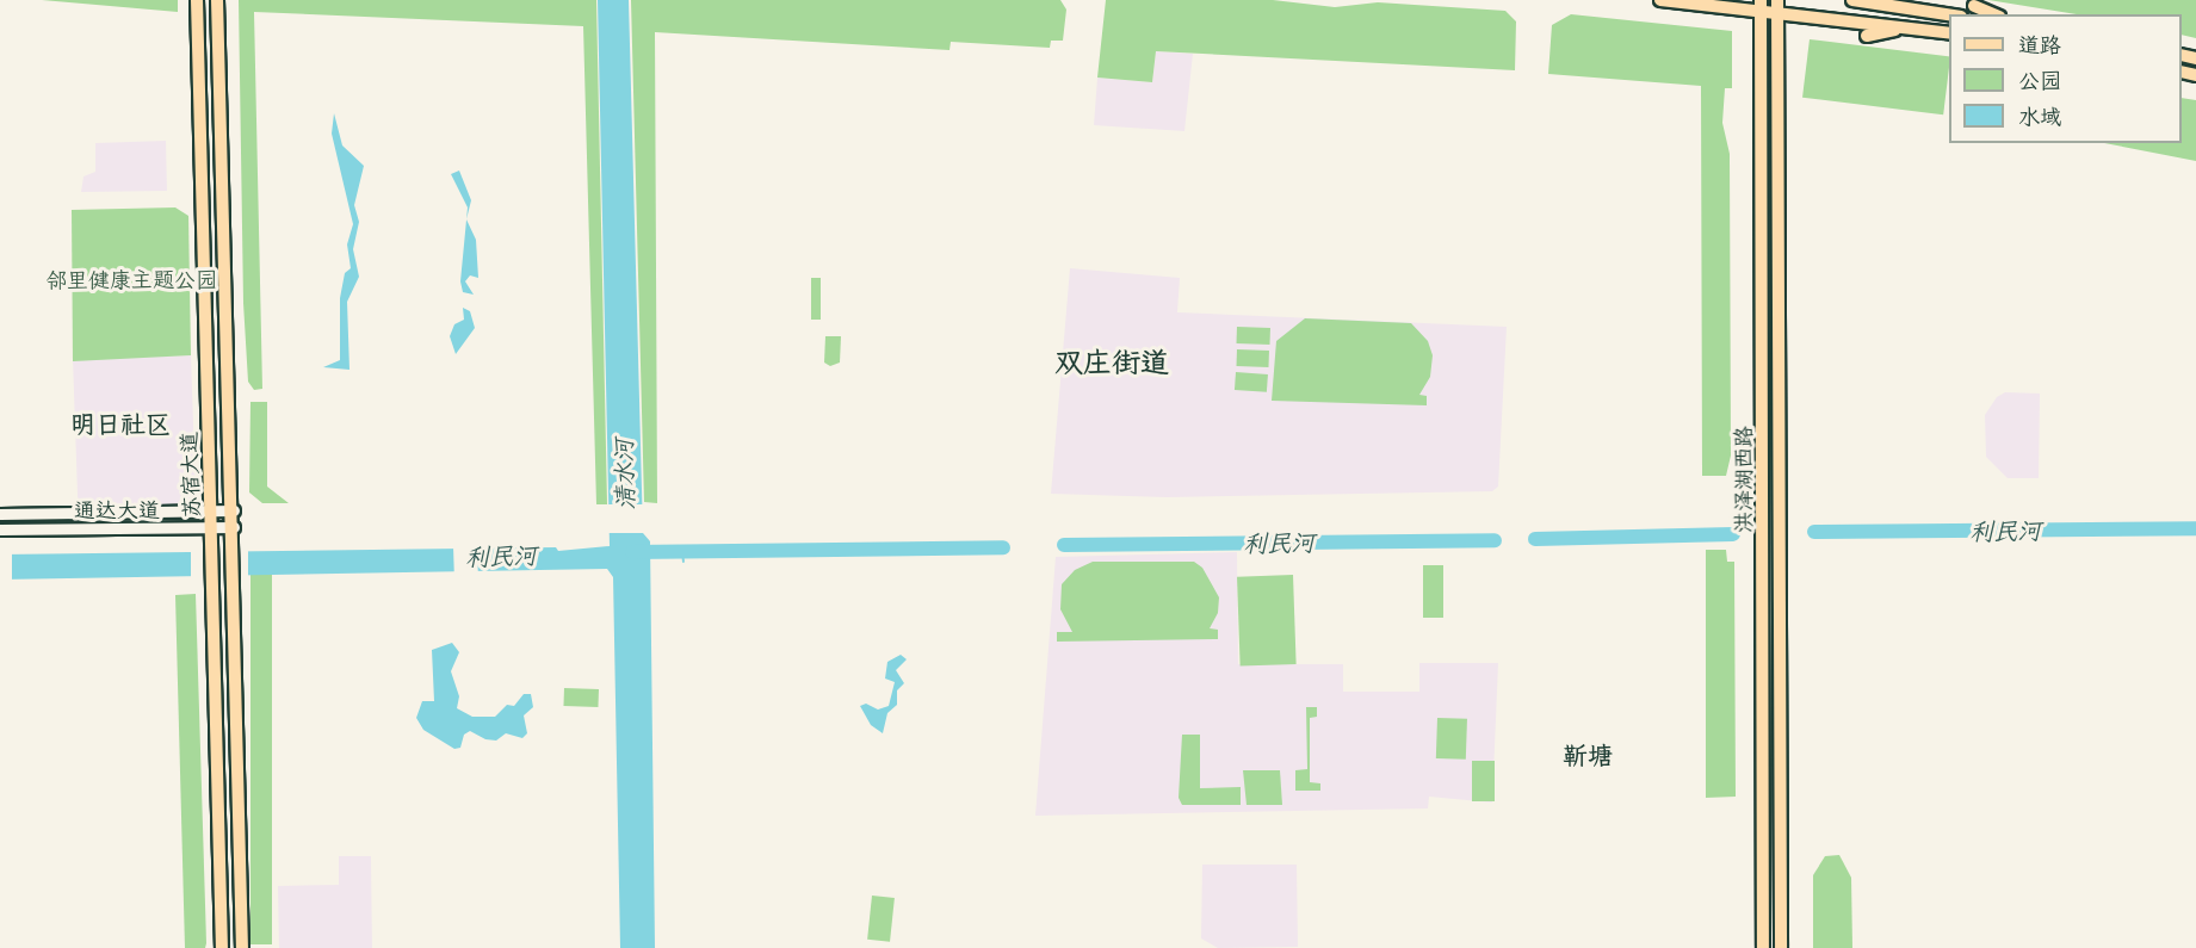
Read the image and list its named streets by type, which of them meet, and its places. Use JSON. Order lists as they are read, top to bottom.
{
  "streets": {
    "main road": ["苏宿大道", "洪泽湖西路", "通达大道"]
  },
  "crossings": [
    ["苏宿大道", "通达大道"]
  ],
  "districts": ["双庄街道", "明日社区", "靳塘"],
  "water": ["清水河", "利民河"],
  "parks": ["邻里健康主题公园"],
  "legend": ["道路", "公园", "水域"]
}
